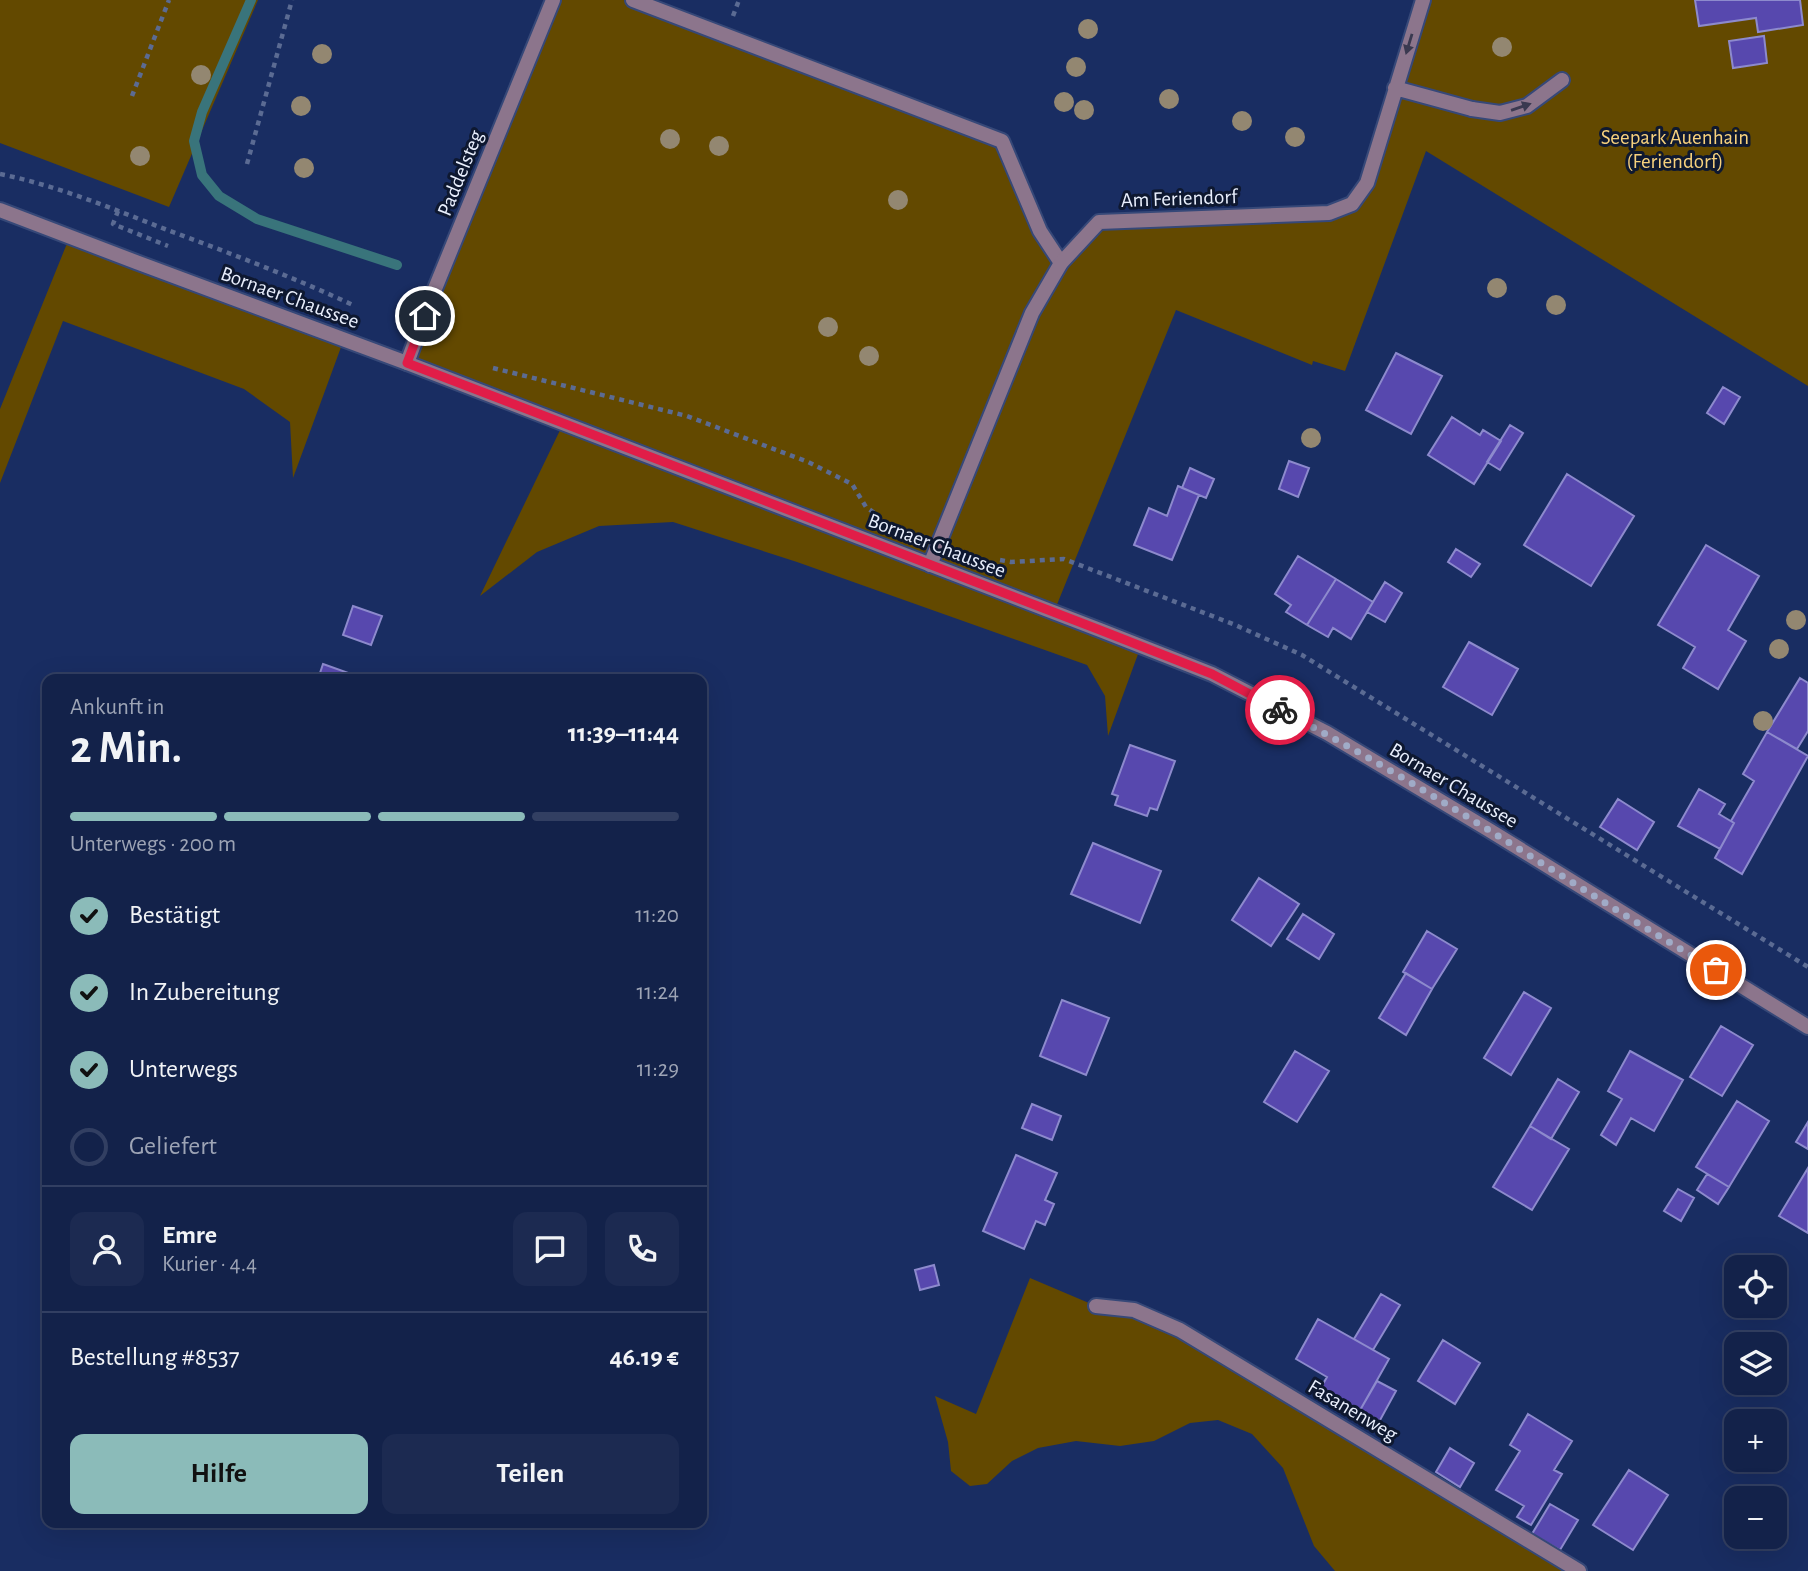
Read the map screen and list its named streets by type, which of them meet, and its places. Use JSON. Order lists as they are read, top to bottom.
{
  "streets": {
    "street": [
      "Paddelsteg",
      "Am Feriendorf",
      "Bornaer Chaussee",
      "Fasanenweg"
    ]
  },
  "crossings": [
    ["Paddelsteg", "Bornaer Chaussee"],
    ["Am Feriendorf", "Bornaer Chaussee"]
  ],
  "parks": ["Seepark Auenhain (Feriendorf)"],
  "page": {
    "heading": ["2 Min.", "Ankunft in", "11:39–11:44"],
    "panel": [
      "Emre",
      "Kurier · 4.4",
      "Bestellung #8537",
      "46.19 €"
    ],
    "bar": "Unterwegs · 200 m",
    "list": [
      ["Bestätigt", "11:20"],
      ["In Zubereitung", "11:24"],
      ["Unterwegs", "11:29"],
      "Geliefert"
    ],
    "map_buttons": ["+", "−"],
    "buttons": ["Hilfe", "Teilen"]
  }
}
